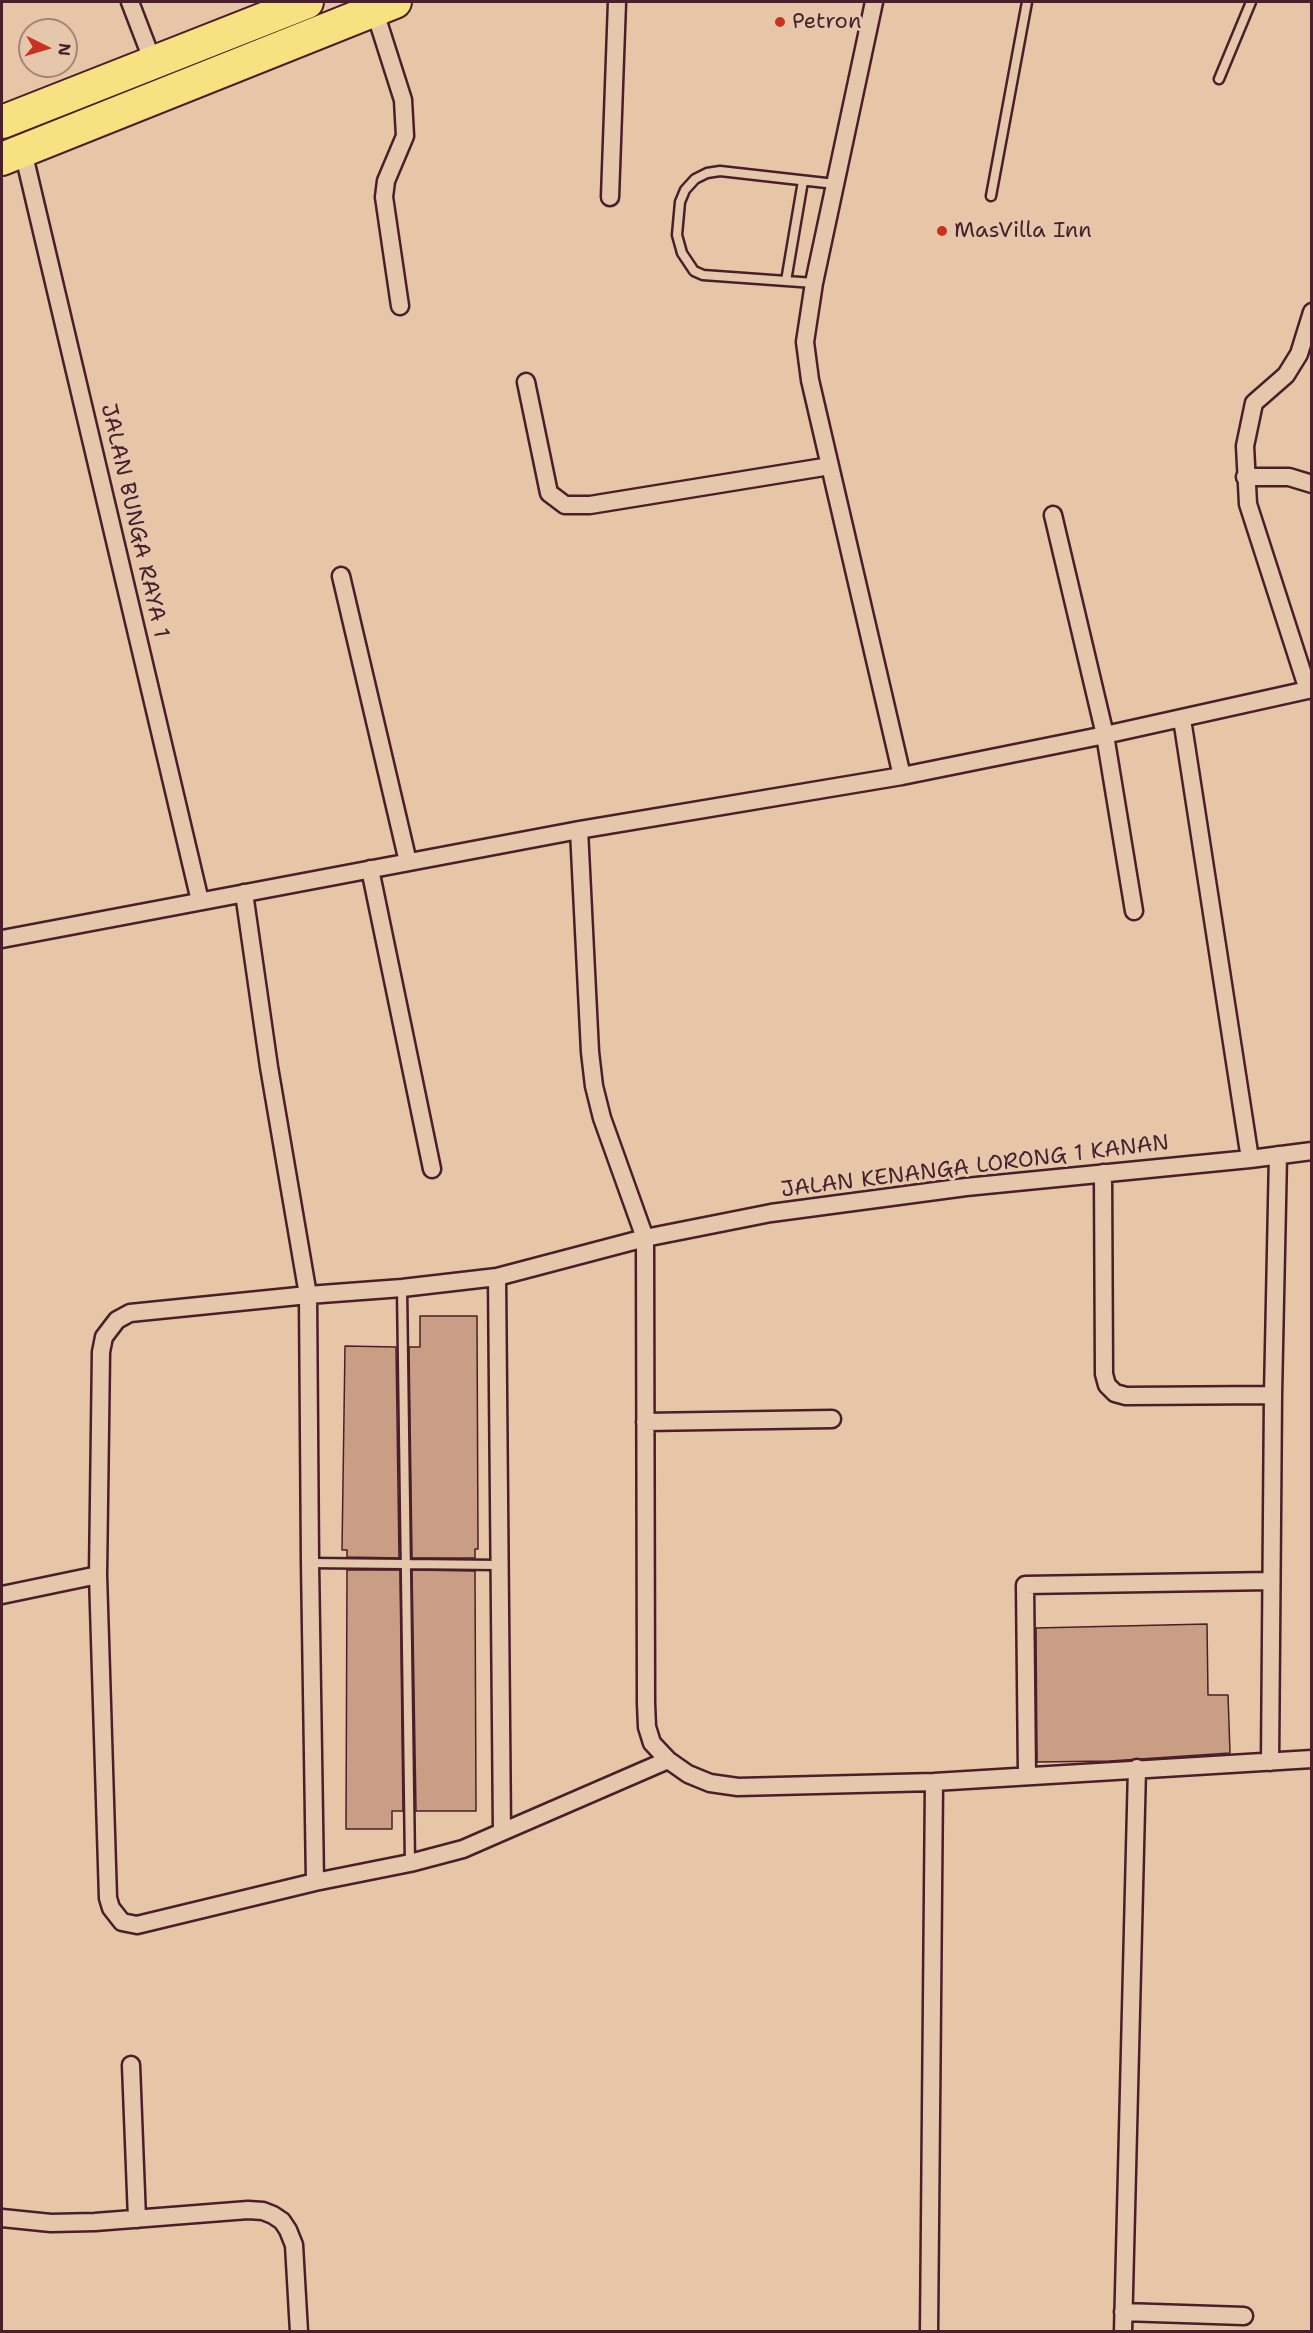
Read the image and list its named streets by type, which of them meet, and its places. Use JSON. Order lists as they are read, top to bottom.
{
  "streets": {
    "street": ["JALAN BUNGA RAYA 1", "JALAN KENANGA LORONG 1 KANAN"]
  },
  "places": ["Petron", "MasVilla Inn"],
  "north": "right"
}
